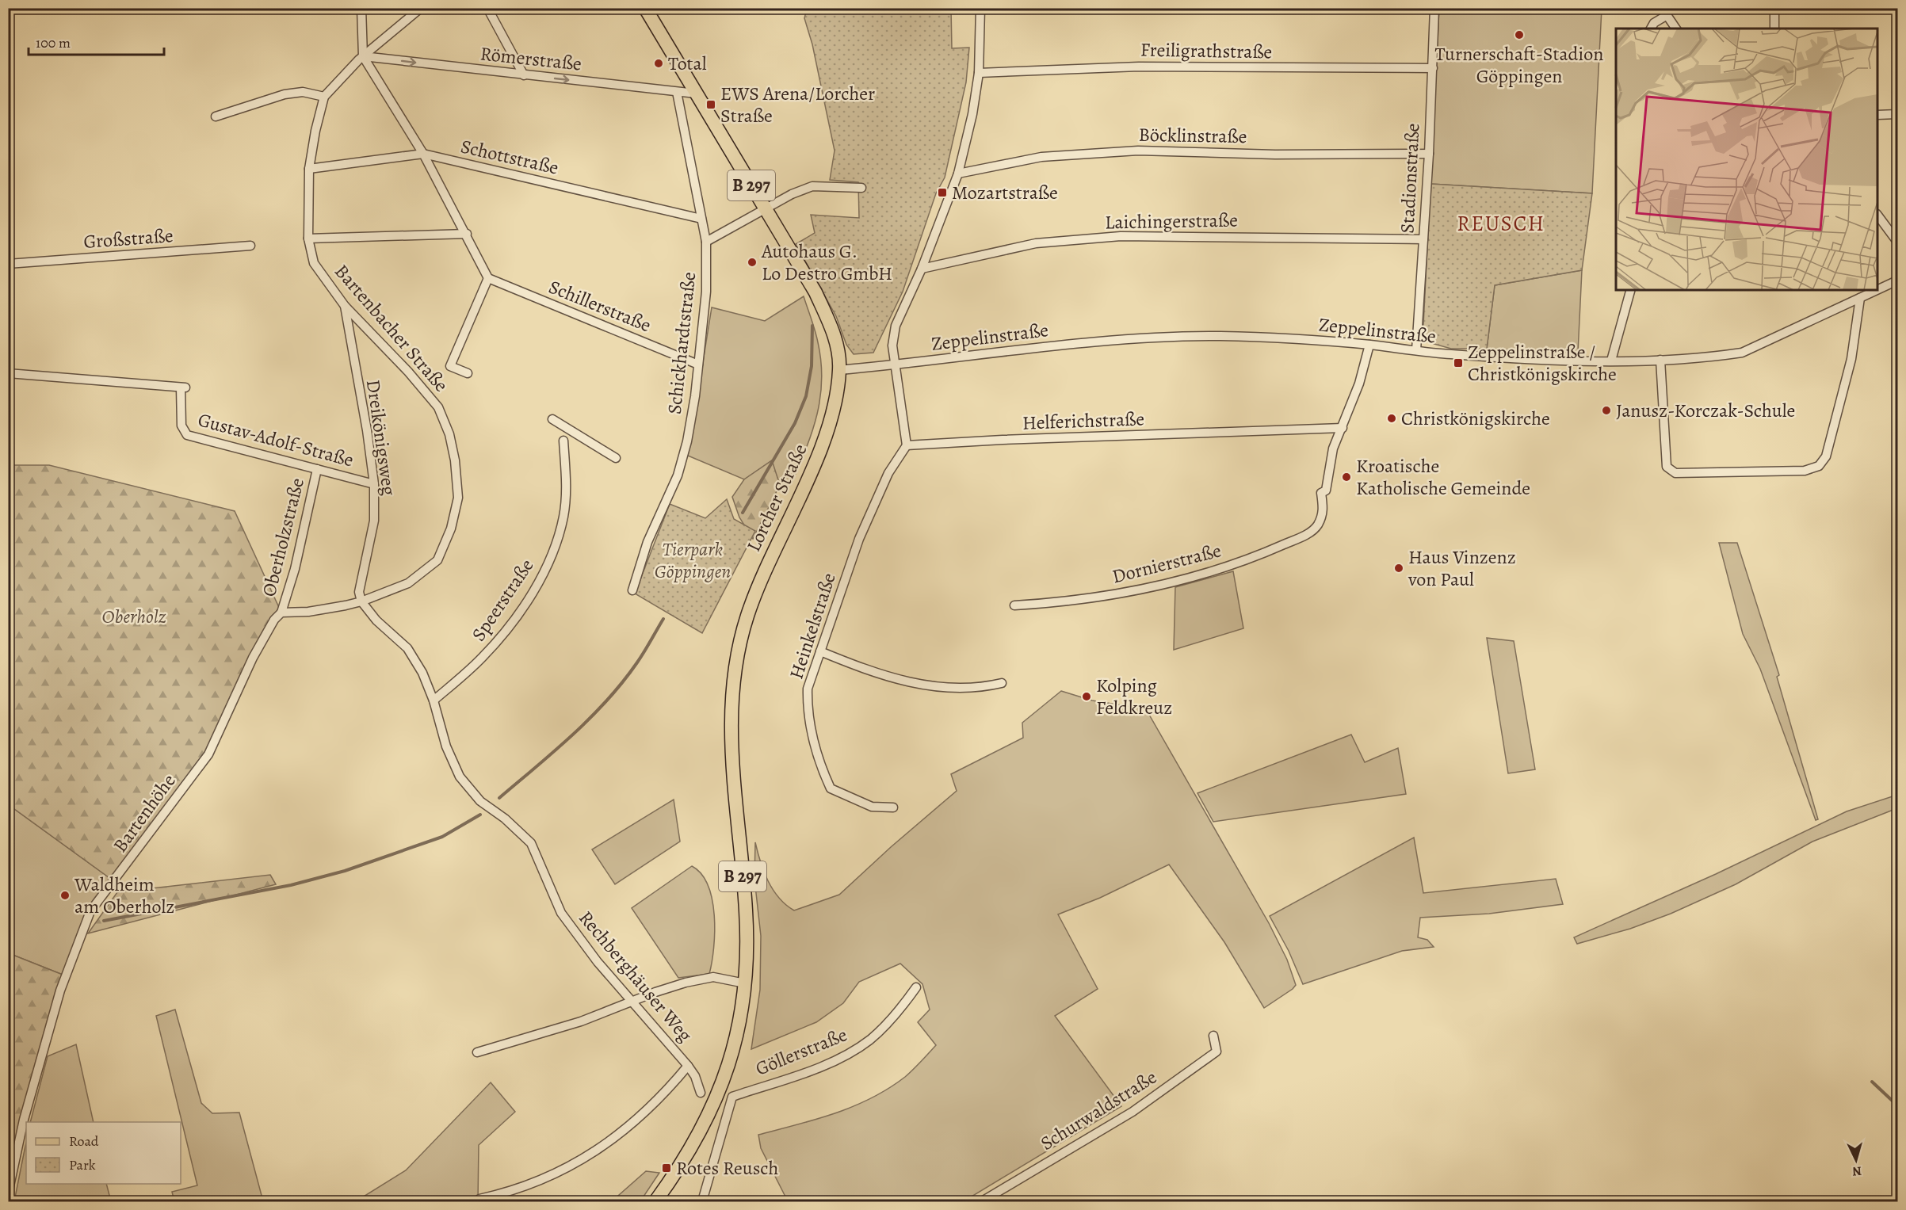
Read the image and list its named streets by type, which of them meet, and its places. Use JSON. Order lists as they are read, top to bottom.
{
  "streets": {
    "main road": ["B 297", "Lorcher Straße"],
    "street": [
      "Freiligrathstraße",
      "Römerstraße",
      "Böcklinstraße",
      "Schottstraße",
      "Stadionstraße",
      "Laichingerstraße",
      "Großstraße",
      "Schillerstraße",
      "Bartenbacher Straße",
      "Zeppelinstraße",
      "Schickhardtstraße",
      "Helferichstraße",
      "Dreikönigsweg",
      "Gustav-Adolf-Straße",
      "Oberholzstraße",
      "Dornierstraße",
      "Speerstraße",
      "Heinkelstraße",
      "Bartenhöhe",
      "Rechberghäuser Weg",
      "Göllerstraße",
      "Schurwaldstraße"
    ]
  },
  "crossings": [
    ["Freiligrathstraße", "Stadionstraße"],
    ["Römerstraße", "Schickhardtstraße"],
    ["Römerstraße", "Lorcher Straße"],
    ["Böcklinstraße", "Stadionstraße"],
    ["Schottstraße", "Bartenbacher Straße"],
    ["Schottstraße", "Schickhardtstraße"],
    ["Stadionstraße", "Laichingerstraße"],
    ["Stadionstraße", "Zeppelinstraße"],
    ["Schillerstraße", "Schickhardtstraße"],
    ["Bartenbacher Straße", "Dreikönigsweg"],
    ["Bartenbacher Straße", "Oberholzstraße"],
    ["Bartenbacher Straße", "Bartenhöhe"],
    ["Bartenbacher Straße", "Rechberghäuser Weg"],
    ["Zeppelinstraße", "Lorcher Straße"],
    ["Helferichstraße", "Dornierstraße"],
    ["Helferichstraße", "Heinkelstraße"],
    ["Dreikönigsweg", "Gustav-Adolf-Straße"],
    ["Dreikönigsweg", "Rechberghäuser Weg"],
    ["Gustav-Adolf-Straße", "Oberholzstraße"],
    ["Oberholzstraße", "Bartenhöhe"],
    ["Speerstraße", "Rechberghäuser Weg"]
  ],
  "one_way": ["Römerstraße"],
  "districts": ["REUSCH"],
  "parks": ["Tierpark Göppingen", "Oberholz"],
  "places": {
    "other": [
      "Turnerschaft-Stadion Göppingen",
      "Total",
      "Autohaus G. Lo Destro GmbH",
      "Janusz-Korczak-Schule",
      "Christkönigskirche",
      "Kroatische Katholische Gemeinde",
      "Haus Vinzenz von Paul",
      "Kolping Feldkreuz",
      "Waldheim am Oberholz"
    ],
    "transit": [
      "EWS Arena/Lorcher Straße",
      "Mozartstraße",
      "Zeppelinstraße / Christkönigskirche",
      "Rotes Reusch"
    ]
  },
  "legend": ["Road", "Park"],
  "scale_bar": "100 m",
  "north": "bottom"
}
